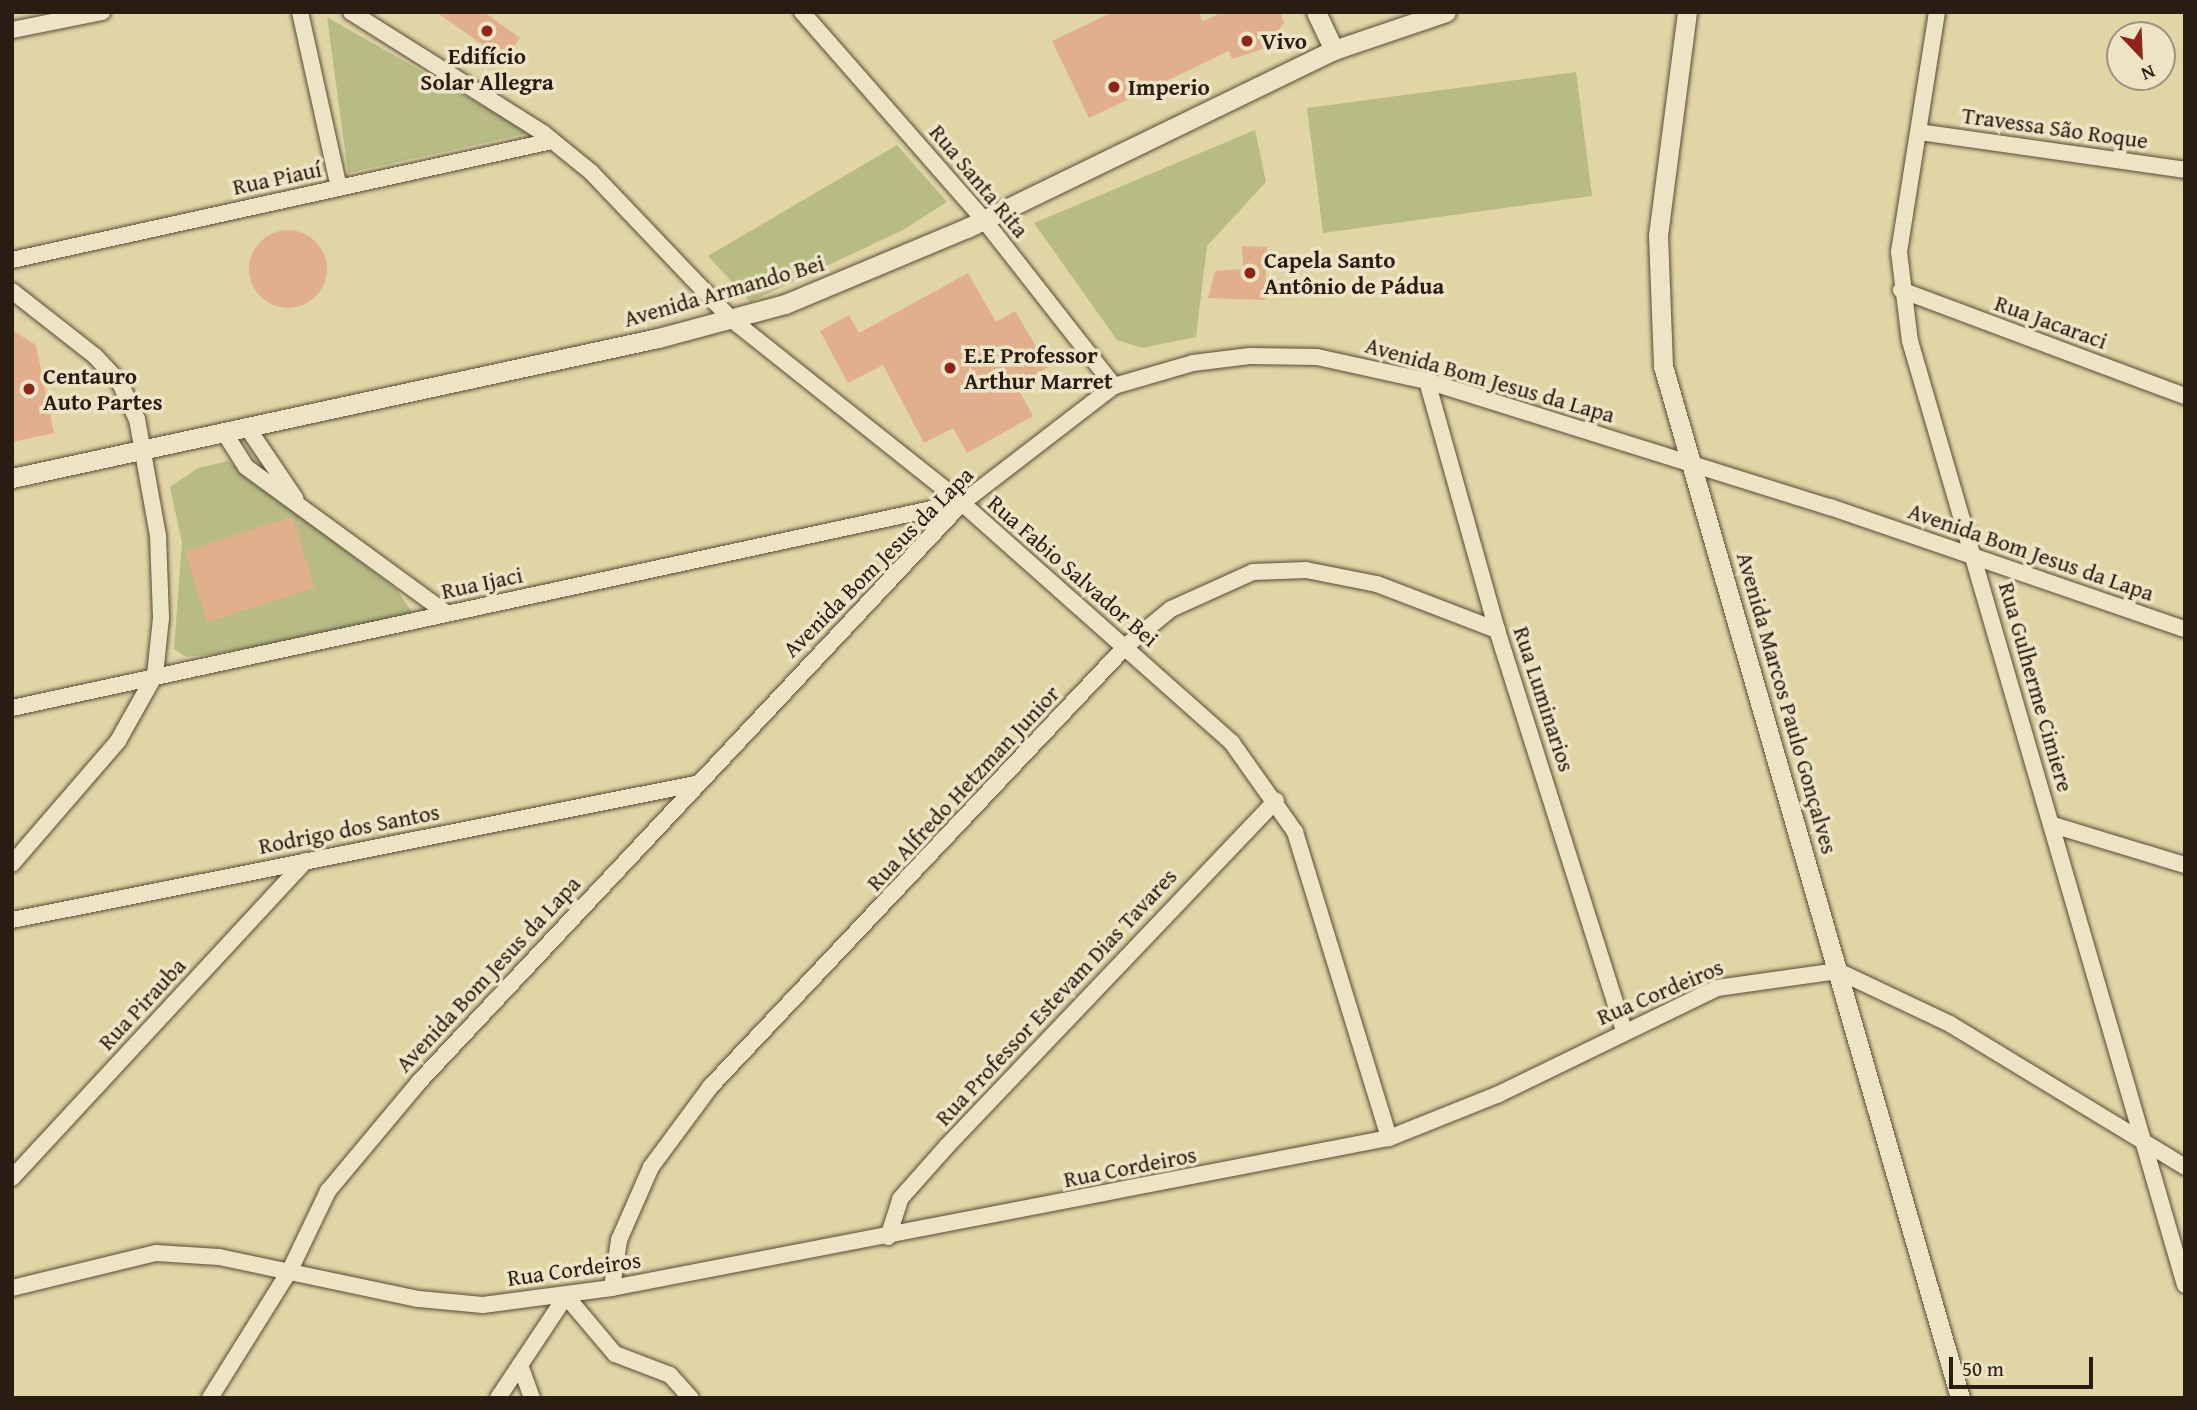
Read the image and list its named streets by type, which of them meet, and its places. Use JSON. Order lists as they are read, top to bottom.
{
  "streets": {
    "street": [
      "Travessa São Roque",
      "Rua Piauí",
      "Rua Santa Rita",
      "Avenida Armando Bei",
      "Rua Jacaraci",
      "Avenida Bom Jesus da Lapa",
      "Rua Fabio Salvador Bei",
      "Rua Ijaci",
      "Rua Gulherme Cimiere",
      "Rua Luminarios",
      "Avenida Marcos Paulo Gonçalves",
      "Rua Alfredo Hetzman Junior",
      "Rodrigo dos Santos",
      "Rua Cordeiros",
      "Rua Professor Estevam Dias Tavares",
      "Rua Pirauba"
    ]
  },
  "crossings": [
    ["Travessa São Roque", "Rua Gulherme Cimiere"],
    ["Rua Piauí", "Rua Fabio Salvador Bei"],
    ["Rua Santa Rita", "Avenida Armando Bei"],
    ["Rua Santa Rita", "Avenida Bom Jesus da Lapa"],
    ["Avenida Armando Bei", "Rua Fabio Salvador Bei"],
    ["Rua Jacaraci", "Rua Gulherme Cimiere"],
    ["Avenida Bom Jesus da Lapa", "Rua Fabio Salvador Bei"],
    ["Avenida Bom Jesus da Lapa", "Rua Ijaci"],
    ["Avenida Bom Jesus da Lapa", "Rua Gulherme Cimiere"],
    ["Avenida Bom Jesus da Lapa", "Rua Luminarios"],
    ["Avenida Bom Jesus da Lapa", "Avenida Marcos Paulo Gonçalves"],
    ["Avenida Bom Jesus da Lapa", "Rodrigo dos Santos"],
    ["Avenida Bom Jesus da Lapa", "Rua Cordeiros"],
    ["Rua Fabio Salvador Bei", "Rua Ijaci"],
    ["Rua Fabio Salvador Bei", "Rua Alfredo Hetzman Junior"],
    ["Rua Fabio Salvador Bei", "Rua Cordeiros"],
    ["Rua Fabio Salvador Bei", "Rua Professor Estevam Dias Tavares"],
    ["Rua Luminarios", "Rua Alfredo Hetzman Junior"],
    ["Rua Luminarios", "Rua Cordeiros"],
    ["Avenida Marcos Paulo Gonçalves", "Rua Cordeiros"],
    ["Rua Alfredo Hetzman Junior", "Rua Cordeiros"],
    ["Rodrigo dos Santos", "Rua Pirauba"],
    ["Rua Cordeiros", "Rua Professor Estevam Dias Tavares"]
  ],
  "places": [
    "Edifício Solar Allegra",
    "Vivo",
    "Imperio",
    "Capela Santo Antônio de Pádua",
    "E.E Professor Arthur Marret",
    "Centauro Auto Partes"
  ],
  "scale_bar": "50 m",
  "north": "bottom right"
}
